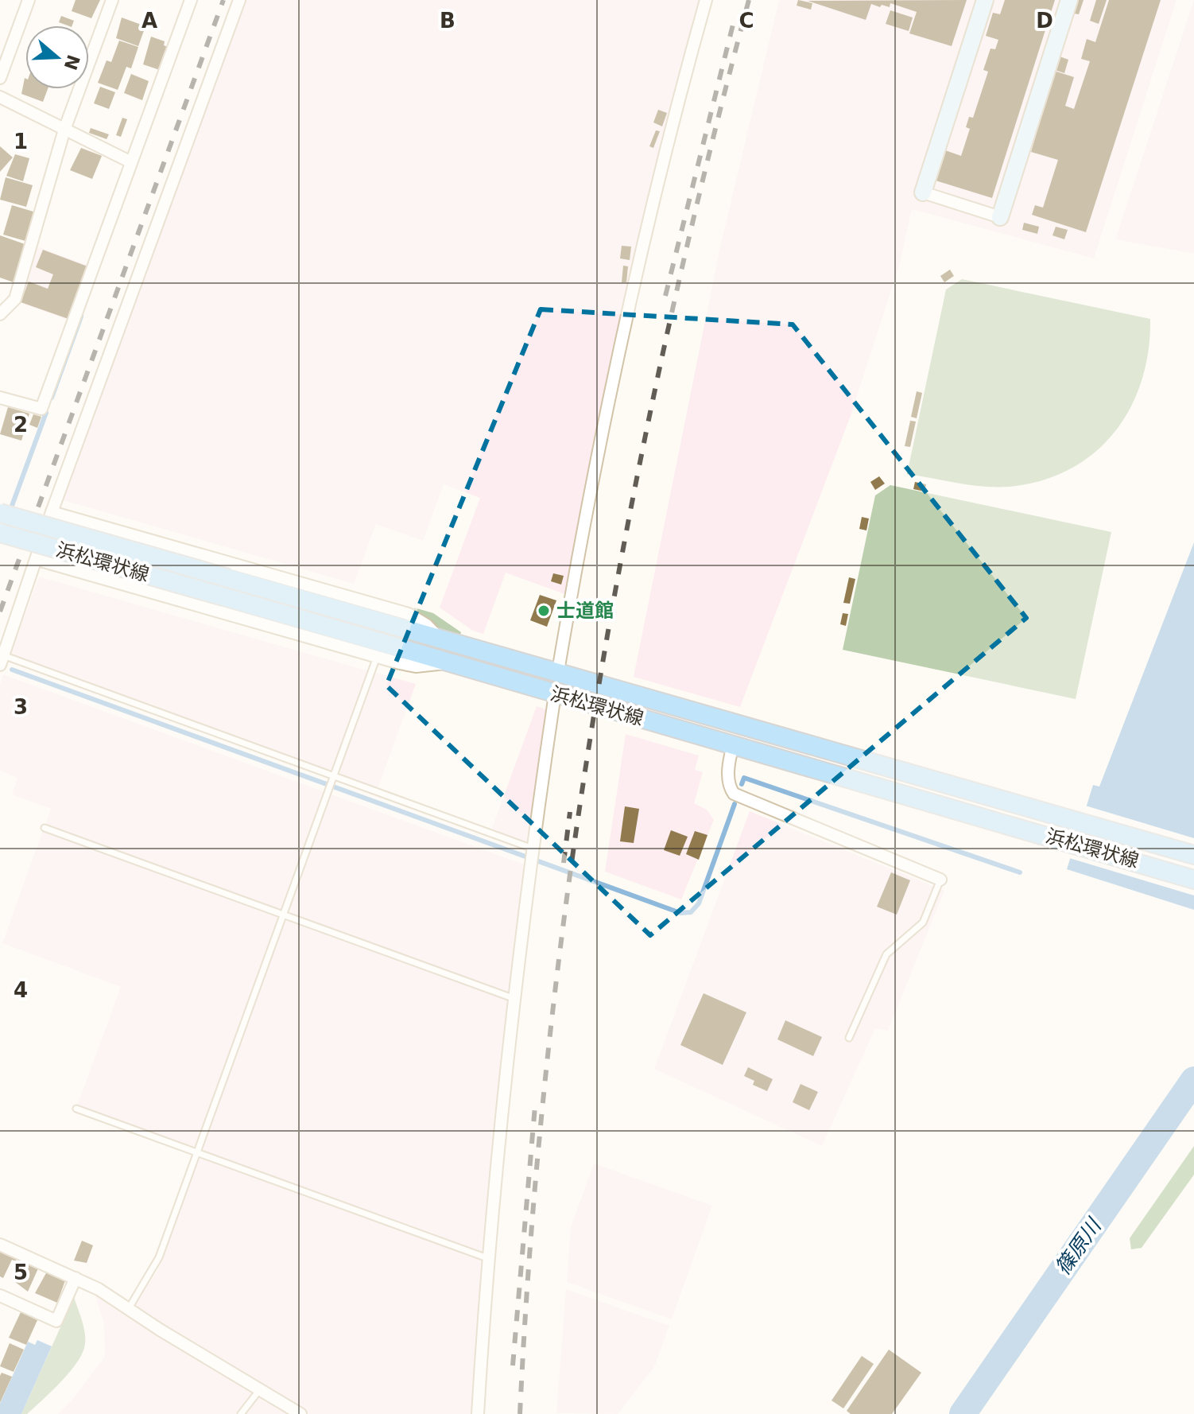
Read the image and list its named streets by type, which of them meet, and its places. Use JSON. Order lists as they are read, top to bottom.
{
  "streets": {
    "main road": ["浜松環状線"]
  },
  "water": ["篠原川"],
  "places": ["士道館"],
  "north": "right",
  "grid": {
    "columns": [
      "A",
      "B",
      "C",
      "D"
    ],
    "rows": [
      "1",
      "2",
      "3",
      "4",
      "5"
    ]
  }
}
